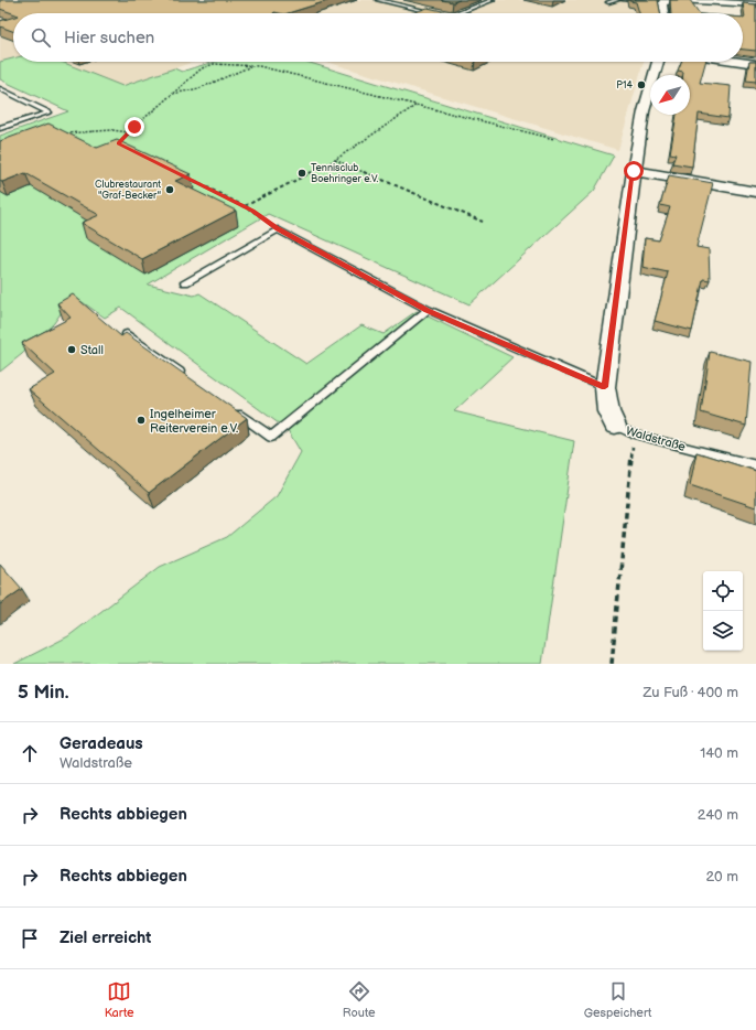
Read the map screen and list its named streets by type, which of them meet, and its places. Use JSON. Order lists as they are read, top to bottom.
{
  "streets": {
    "street": ["Waldstraße"]
  },
  "places": [
    "P14",
    "Tennisclub Boehringer e.V.",
    "Clubrestaurant \"Graf-Becker\"",
    "Stall",
    "Ingelheimer Reiterverein e.V."
  ],
  "north": "bottom left",
  "page": {
    "search": "Hier suchen",
    "heading": ["5 Min.", "Zu Fuß · 400 m"],
    "list": [
      ["Geradeaus", "Waldstraße", "140 m"],
      ["Rechts abbiegen", "240 m"],
      ["Rechts abbiegen", "20 m"],
      "Ziel erreicht"
    ],
    "nav": ["Karte", "Route", "Gespeichert"]
  }
}
